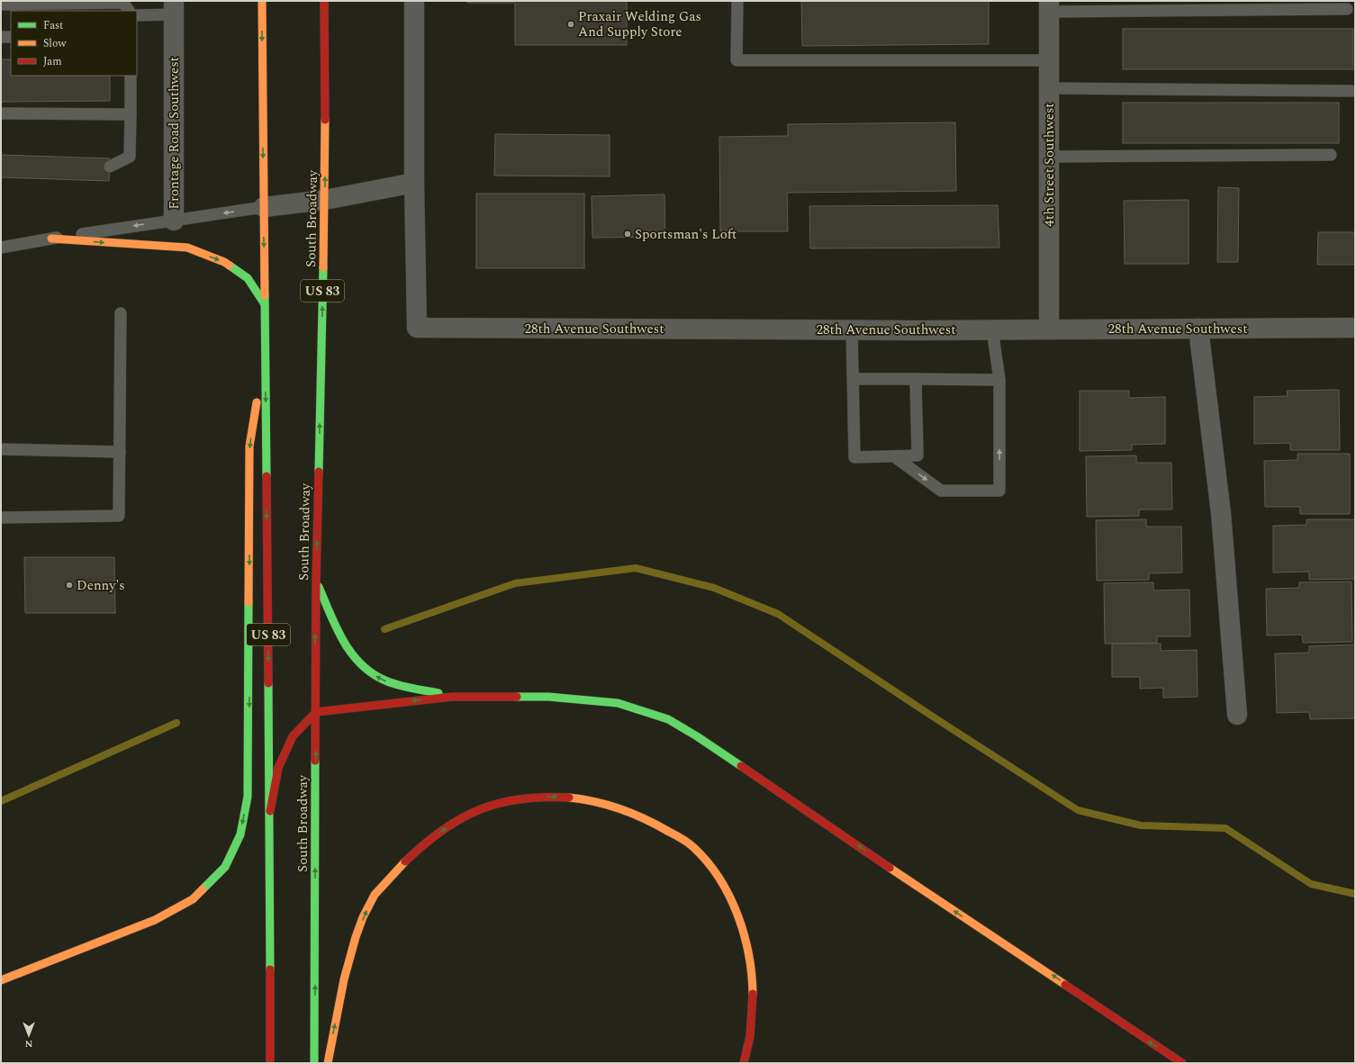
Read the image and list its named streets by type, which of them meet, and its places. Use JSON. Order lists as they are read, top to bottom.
{
  "streets": {
    "highway": ["South Broadway", "US 83"],
    "street": ["Frontage Road Southwest", "4th Street Southwest", "28th Avenue Southwest"]
  },
  "crossings": [
    ["4th Street Southwest", "28th Avenue Southwest"]
  ],
  "places": ["Praxair Welding Gas And Supply Store", "Sportsman's Loft", "Denny's"],
  "legend": ["Fast", "Slow", "Jam"],
  "north": "bottom"
}
